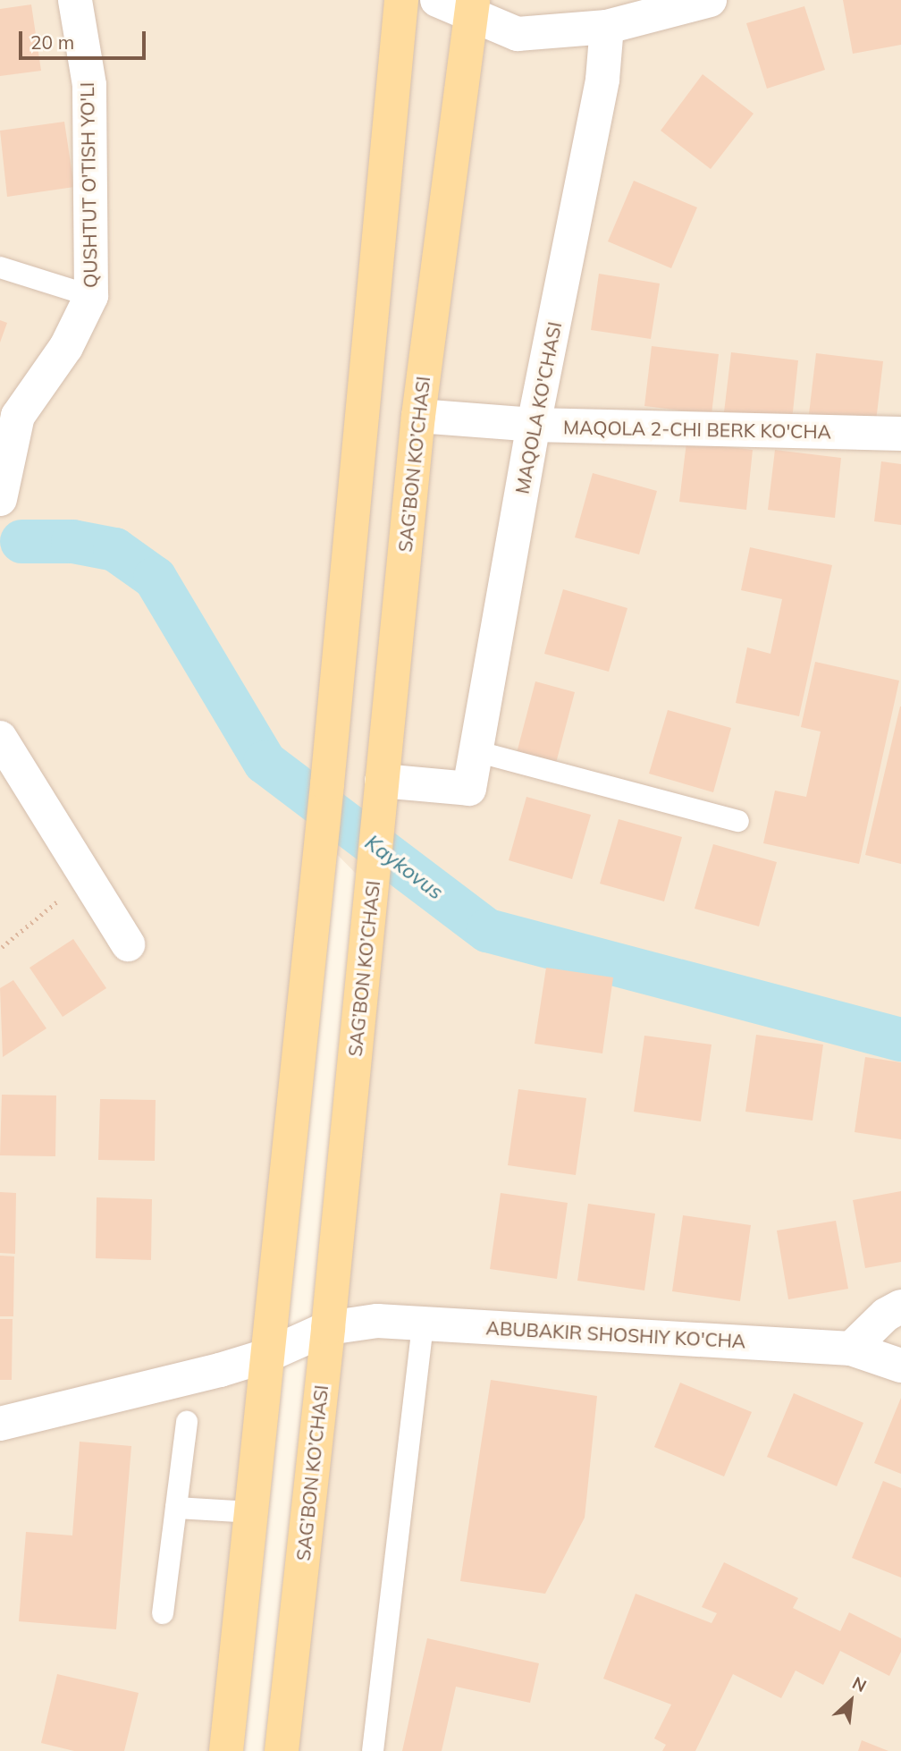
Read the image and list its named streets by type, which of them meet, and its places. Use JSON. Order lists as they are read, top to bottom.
{
  "streets": {
    "main road": ["SAG’BON KO’CHASI"],
    "street": [
      "QUSHTUT O'TISH YO'LI",
      "MAQOLA KO'CHASI",
      "MAQOLA 2-CHI BERK KO'CHA",
      "ABUBAKIR SHOSHIY KO'CHA"
    ]
  },
  "crossings": [
    ["MAQOLA KO'CHASI", "MAQOLA 2-CHI BERK KO'CHA"],
    ["MAQOLA KO'CHASI", "SAG’BON KO’CHASI"],
    ["MAQOLA 2-CHI BERK KO'CHA", "SAG’BON KO’CHASI"],
    ["SAG’BON KO’CHASI", "ABUBAKIR SHOSHIY KO'CHA"]
  ],
  "water": ["Kaykovus"],
  "scale_bar": "20 m",
  "north": "top right"
}
